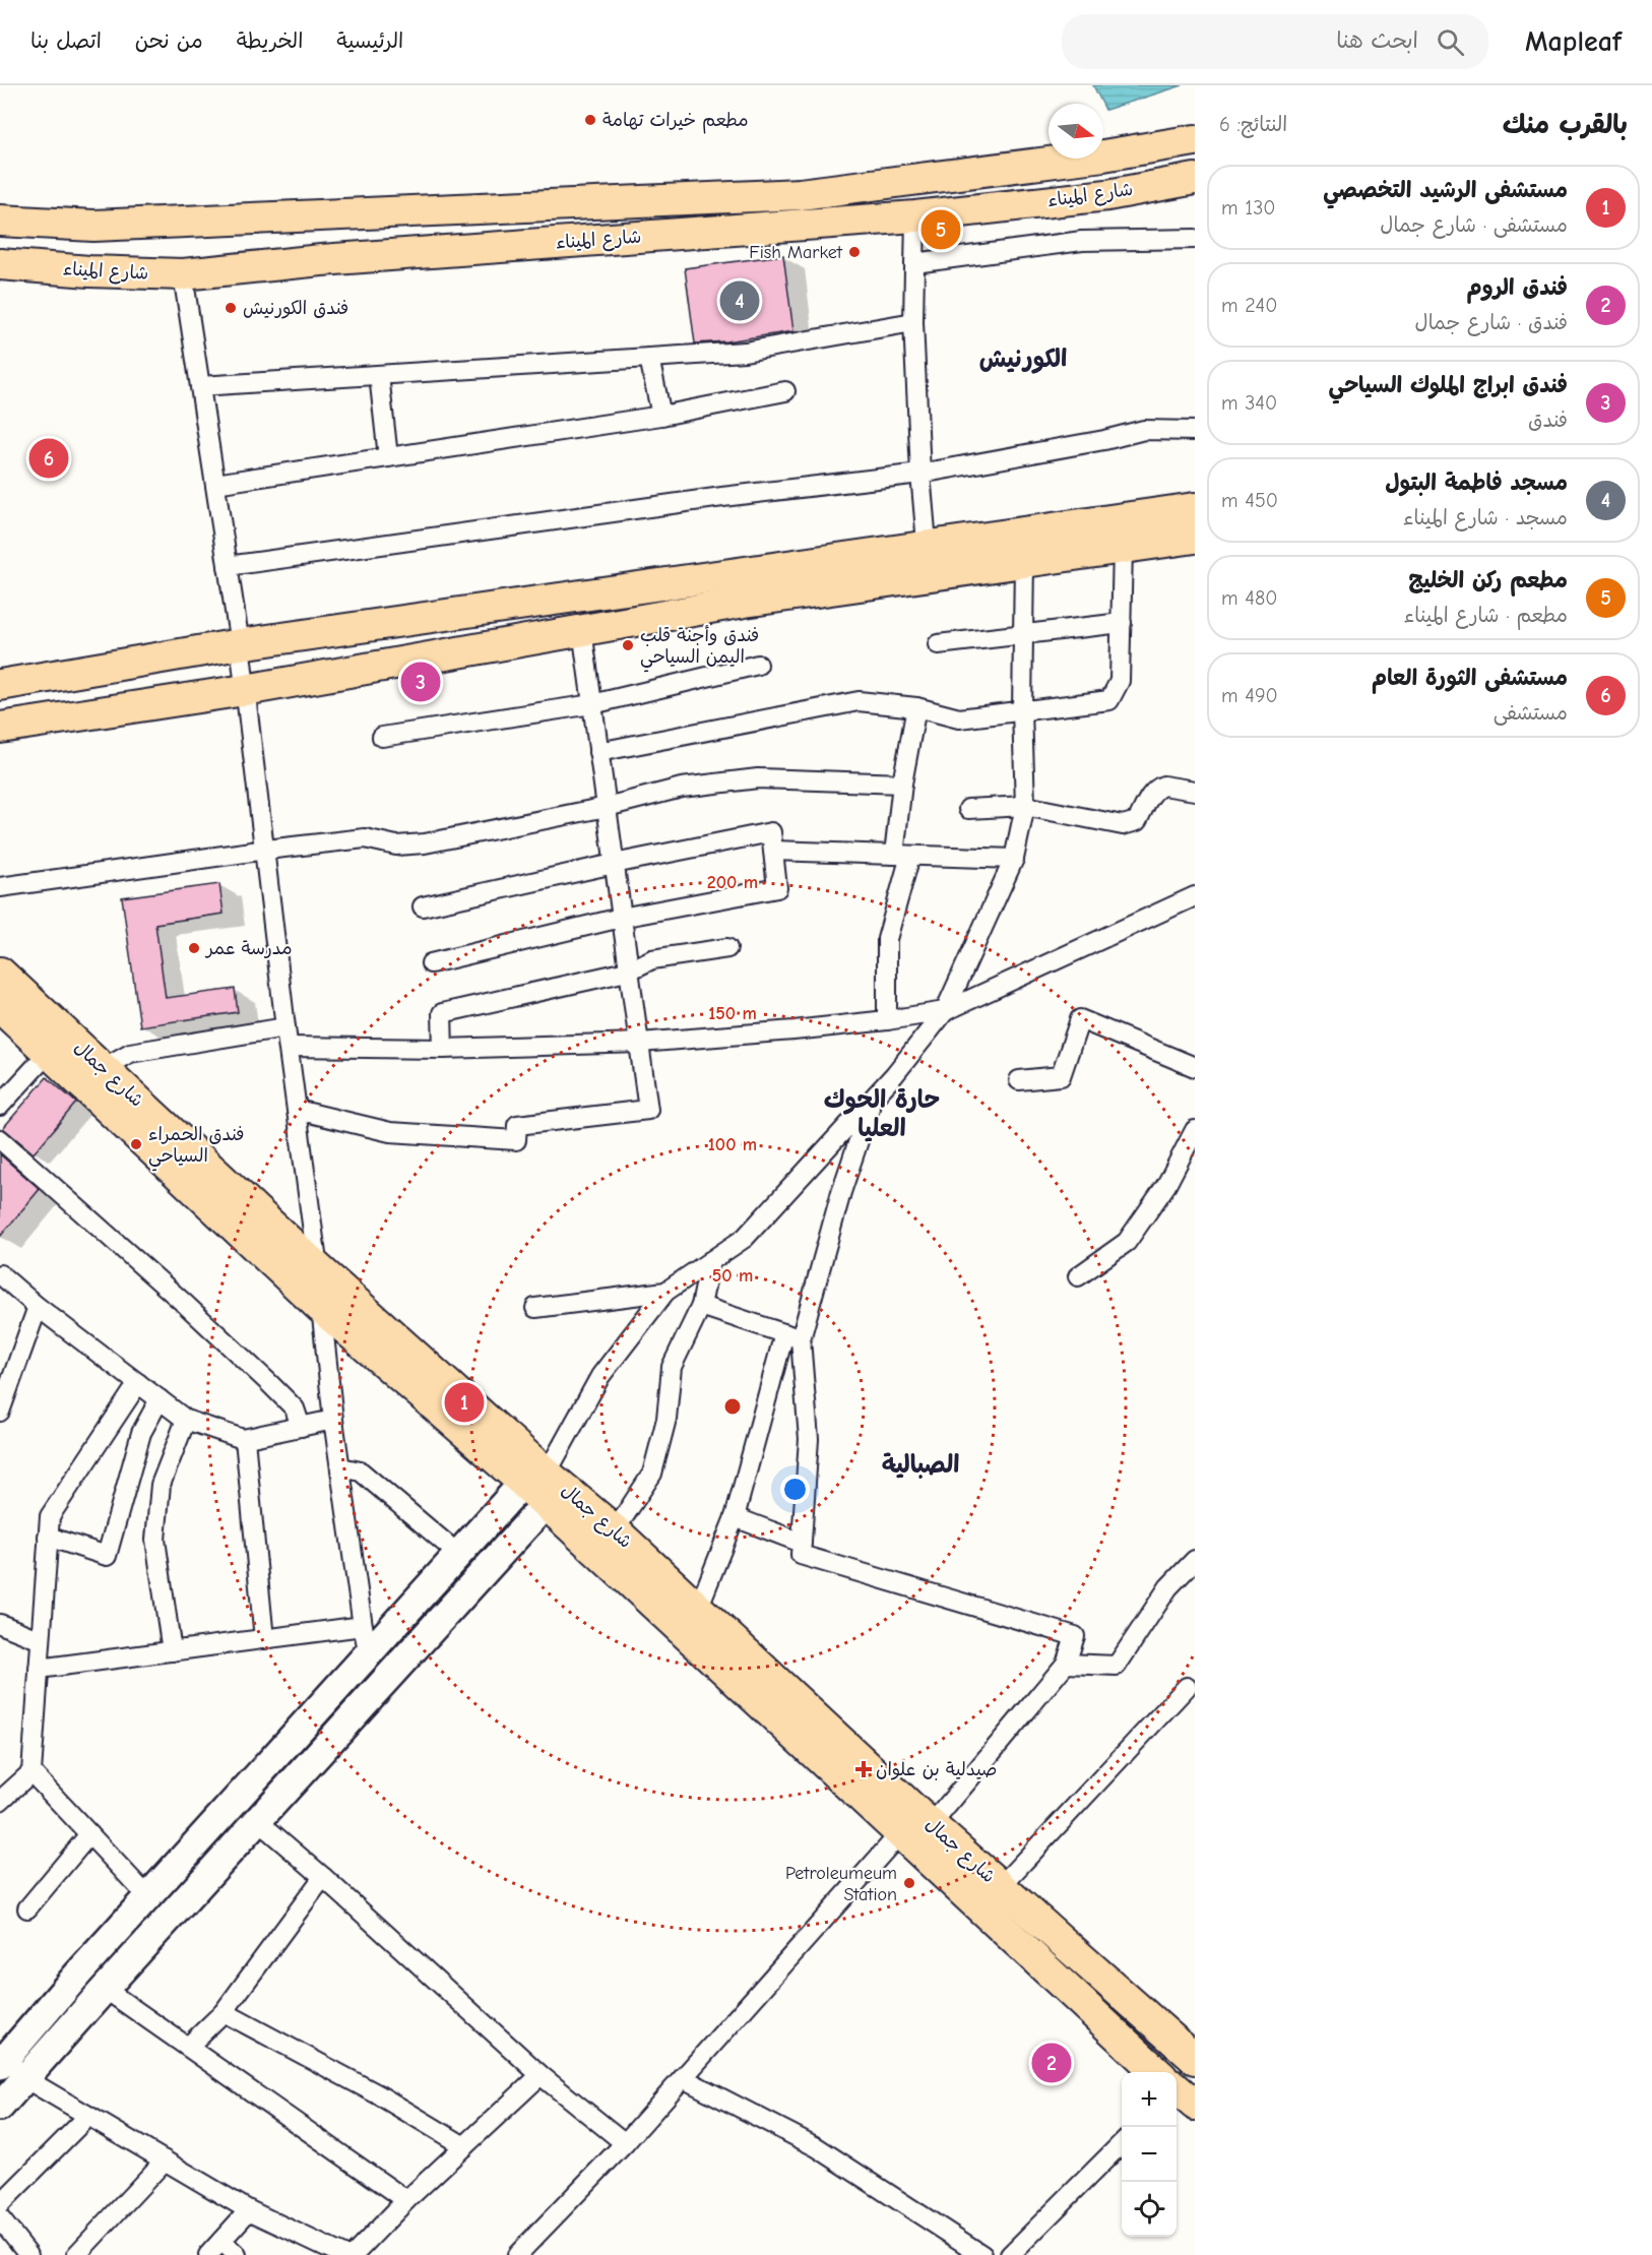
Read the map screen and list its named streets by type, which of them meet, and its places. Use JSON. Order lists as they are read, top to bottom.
{
  "streets": {
    "main road": ["شارع الميناء", "شارع جمال"]
  },
  "districts": ["الكورنيش", "حارة الحوك العليا", "الصبالية"],
  "places": {
    "other": [
      "مطعم خيرات تهامة",
      "Fish Market",
      "فندق الكورنيش",
      "فندق وأجنة قلب اليمن السياحي",
      "مدرسة عمر",
      "فندق الحمراء السياحي",
      "Petroleumeum Station"
    ],
    "health": ["صيدلية بن علوان"]
  },
  "north": "right",
  "page": {
    "header": "Mapleaf",
    "search": "ابحث هنا",
    "nav": [
      "الرئيسية",
      "الخريطة",
      "من نحن",
      "اتصل بنا"
    ],
    "heading": ["بالقرب منك", "النتائج: 6"],
    "list": [
      {
        "mark": "1",
        "name": "مستشفى الرشيد التخصصي",
        "note": "مستشفى · شارع جمال",
        "value": "130 m"
      },
      {
        "mark": "2",
        "name": "فندق الروم",
        "note": "فندق · شارع جمال",
        "value": "240 m"
      },
      {
        "mark": "3",
        "name": "فندق ابراج الملوك السياحي",
        "note": "فندق",
        "value": "340 m"
      },
      {
        "mark": "4",
        "name": "مسجد فاطمة البتول",
        "note": "مسجد · شارع الميناء",
        "value": "450 m"
      },
      {
        "mark": "5",
        "name": "مطعم ركن الخليج",
        "note": "مطعم · شارع الميناء",
        "value": "480 m"
      },
      {
        "mark": "6",
        "name": "مستشفى الثورة العام",
        "note": "مستشفى",
        "value": "490 m"
      }
    ],
    "pins": [
      "5",
      "4",
      "6",
      "3",
      "1",
      "2"
    ],
    "map_buttons": ["+", "−"]
  },
  "rings": [
    "200 m",
    "150 m",
    "100 m",
    "50 m"
  ]
}
